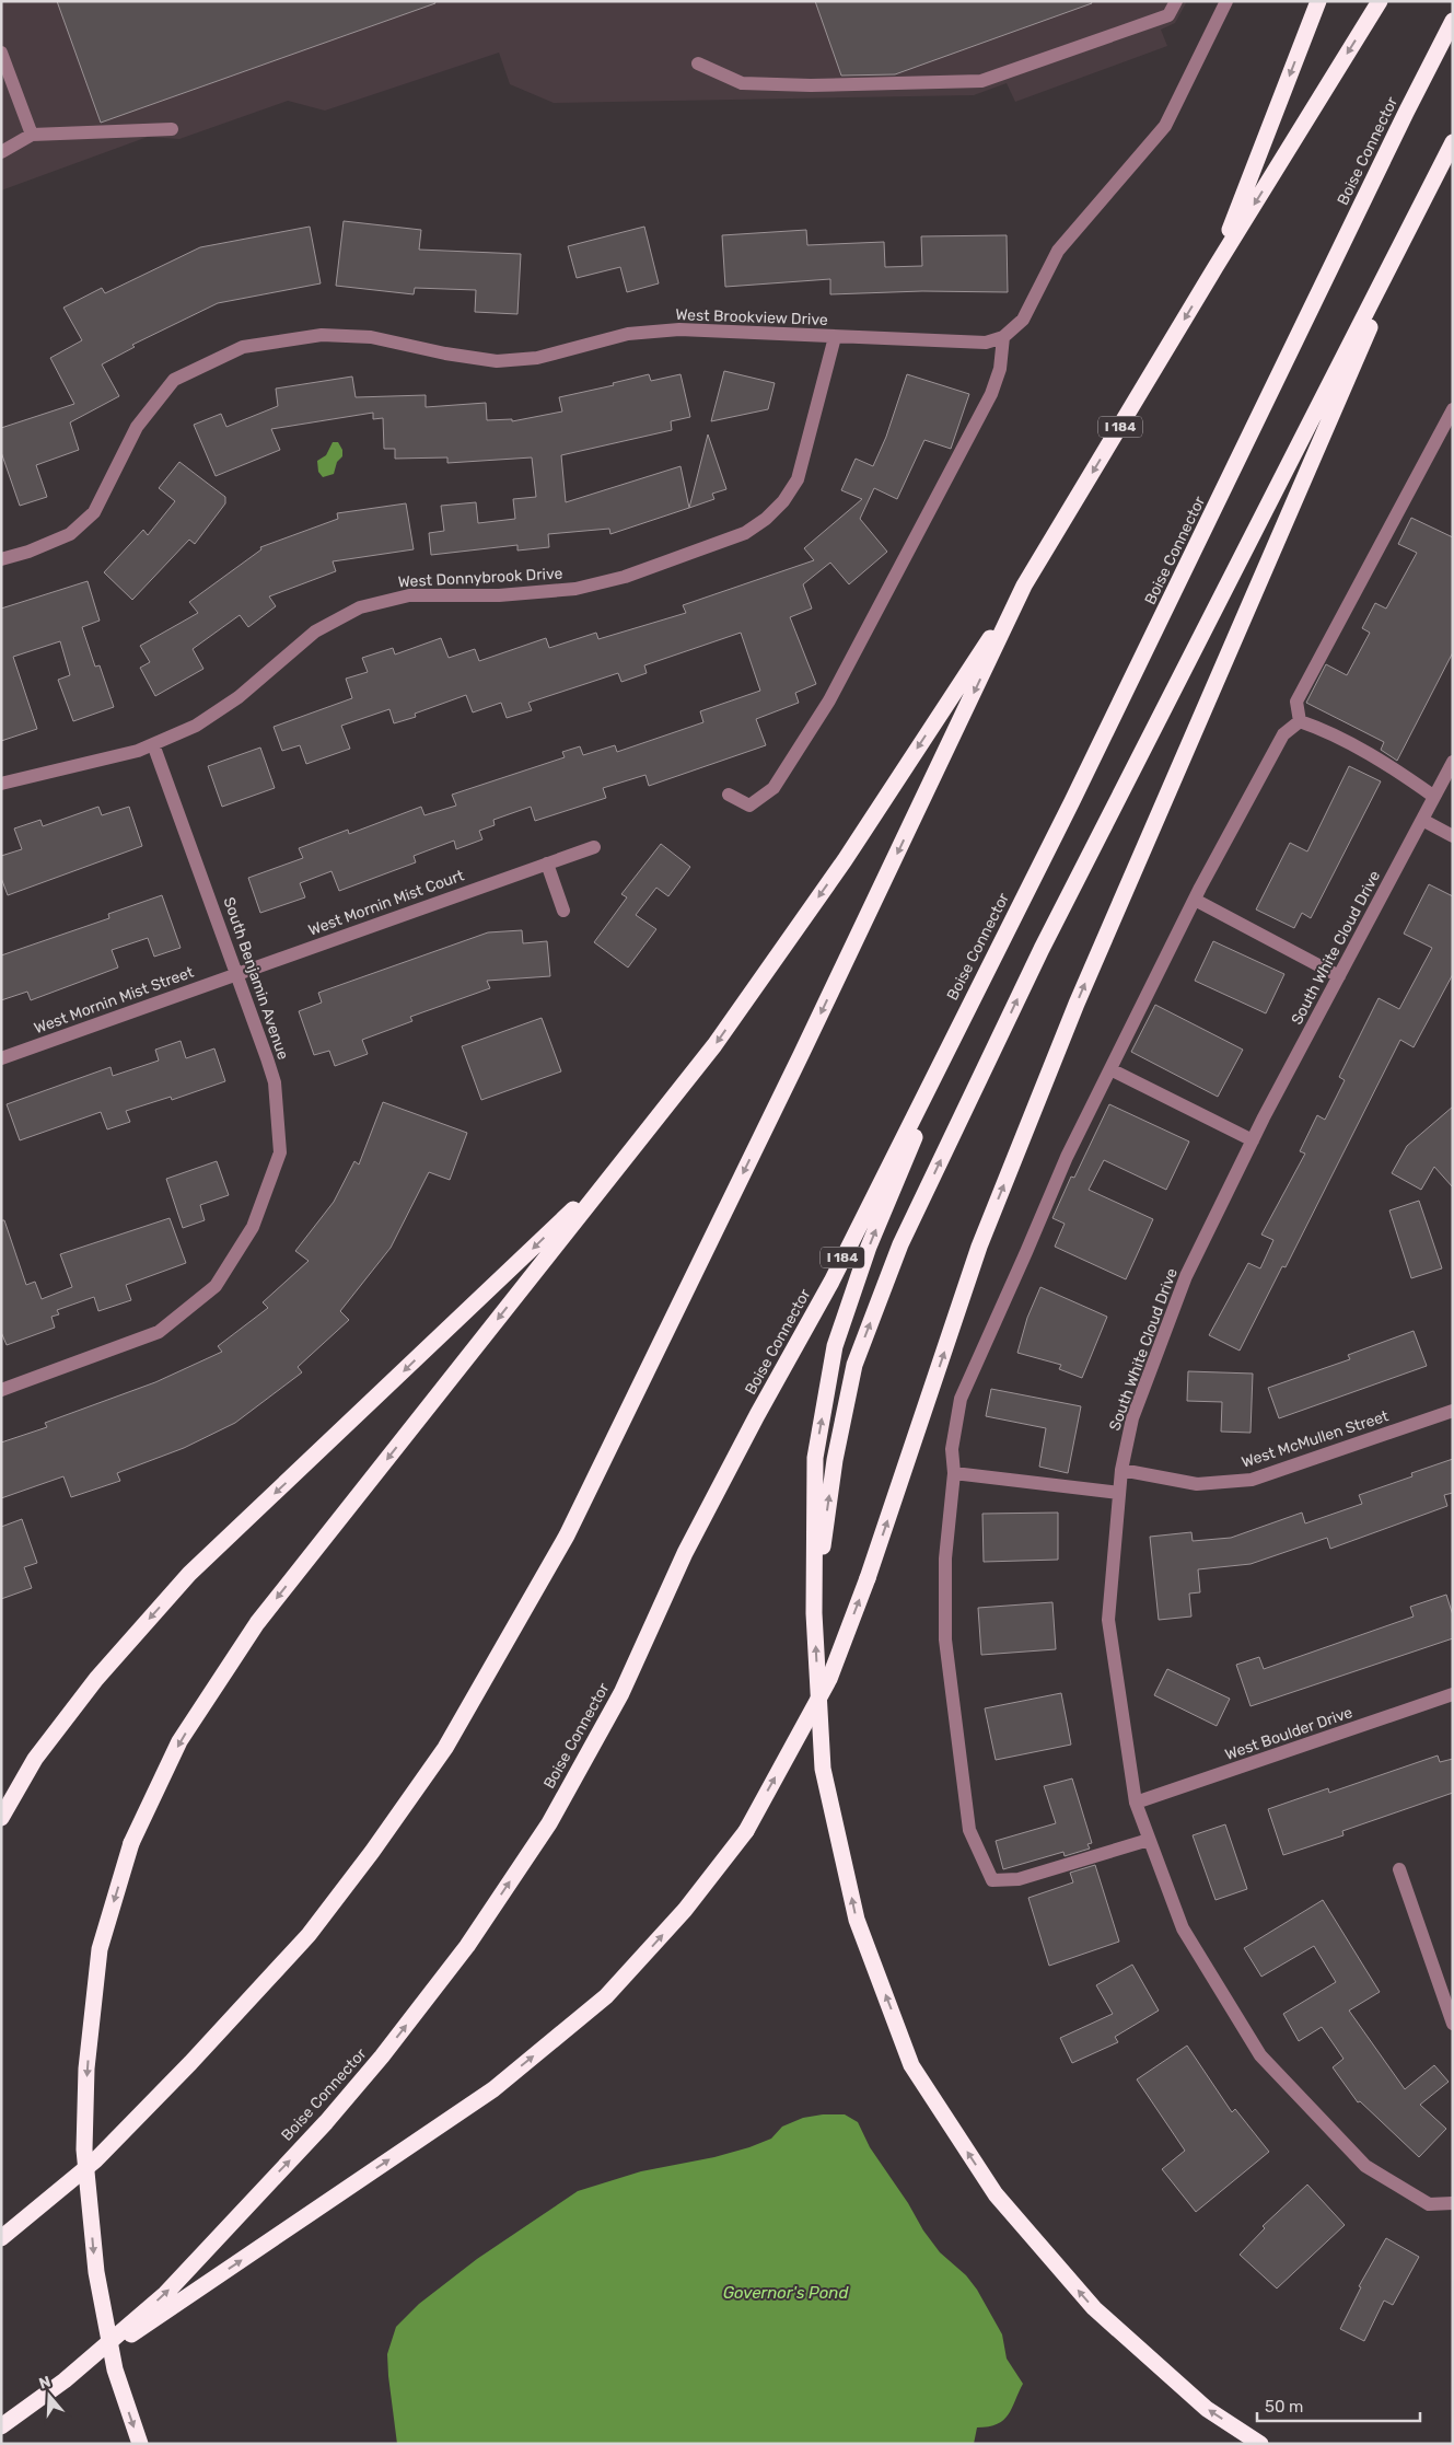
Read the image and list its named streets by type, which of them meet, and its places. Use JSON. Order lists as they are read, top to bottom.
{
  "streets": {
    "highway": ["Boise Connector", "I 184"],
    "street": [
      "West Brookview Drive",
      "West Donnybrook Drive",
      "West Mornin Mist Court",
      "South White Cloud Drive",
      "South Benjamin Avenue",
      "West Mornin Mist Street",
      "West McMullen Street",
      "West Boulder Drive"
    ]
  },
  "crossings": [
    ["West Brookview Drive", "West Donnybrook Drive"],
    ["West Donnybrook Drive", "South Benjamin Avenue"],
    ["West Mornin Mist Court", "South Benjamin Avenue"],
    ["West Mornin Mist Court", "West Mornin Mist Street"],
    ["South White Cloud Drive", "West McMullen Street"],
    ["South White Cloud Drive", "West Boulder Drive"],
    ["South Benjamin Avenue", "West Mornin Mist Street"]
  ],
  "water": ["Governor's Pond"],
  "scale_bar": "50 m",
  "north": "top"
}
